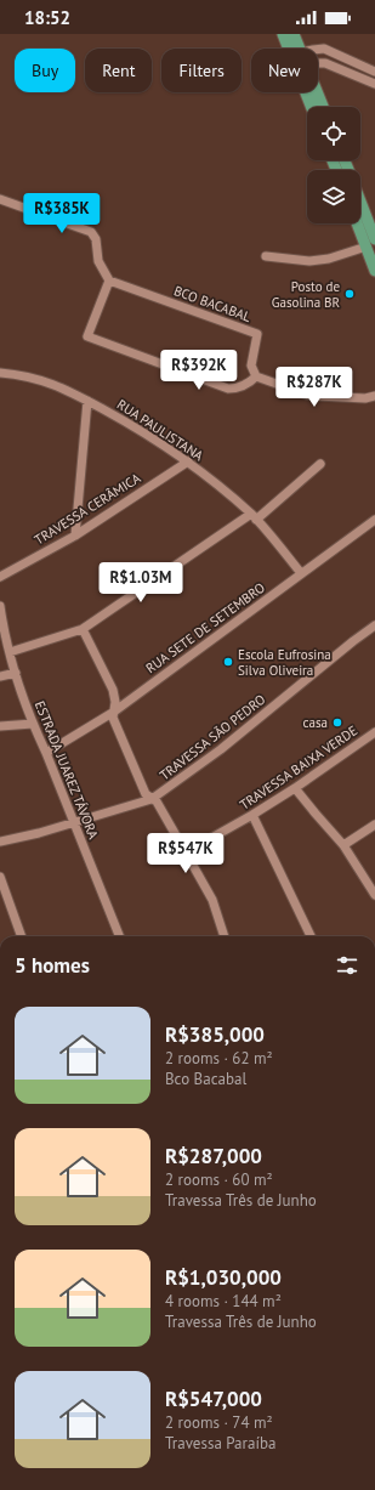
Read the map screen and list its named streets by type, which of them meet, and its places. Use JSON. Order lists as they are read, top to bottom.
{
  "streets": {
    "street": [
      "BCO BACABAL",
      "RUA PAULISTANA",
      "TRAVESSA CERÂMICA",
      "RUA SETE DE SETEMBRO",
      "TRAVESSA SÃO PEDRO",
      "TRAVESSA BAIXA VERDE",
      "ESTRADA JUAREZ TÁVORA"
    ]
  },
  "crossings": [
    ["RUA PAULISTANA", "TRAVESSA CERÂMICA"],
    ["RUA PAULISTANA", "RUA SETE DE SETEMBRO"],
    ["RUA SETE DE SETEMBRO", "ESTRADA JUAREZ TÁVORA"],
    ["TRAVESSA SÃO PEDRO", "ESTRADA JUAREZ TÁVORA"]
  ],
  "places": ["Posto de Gasolina BR", "Escola Eufrosina Silva Oliveira", "casa"],
  "page": {
    "status": "18:52",
    "chip": [
      "Buy",
      "Rent",
      "Filters",
      "New"
    ],
    "price": [
      "R$385K",
      "R$392K",
      "R$287K",
      "R$1.03M",
      "R$547K"
    ],
    "heading": "5 homes",
    "list": [
      {
        "name": "R$385,000",
        "note": "2 rooms · 62 m² · Bco Bacabal"
      },
      {
        "name": "R$287,000",
        "note": "2 rooms · 60 m² · Travessa Três de Junho"
      },
      {
        "name": "R$1,030,000",
        "note": "4 rooms · 144 m² · Travessa Três de Junho"
      },
      {
        "name": "R$547,000",
        "note": "2 rooms · 74 m² · Travessa Paraíba"
      }
    ]
  }
}
